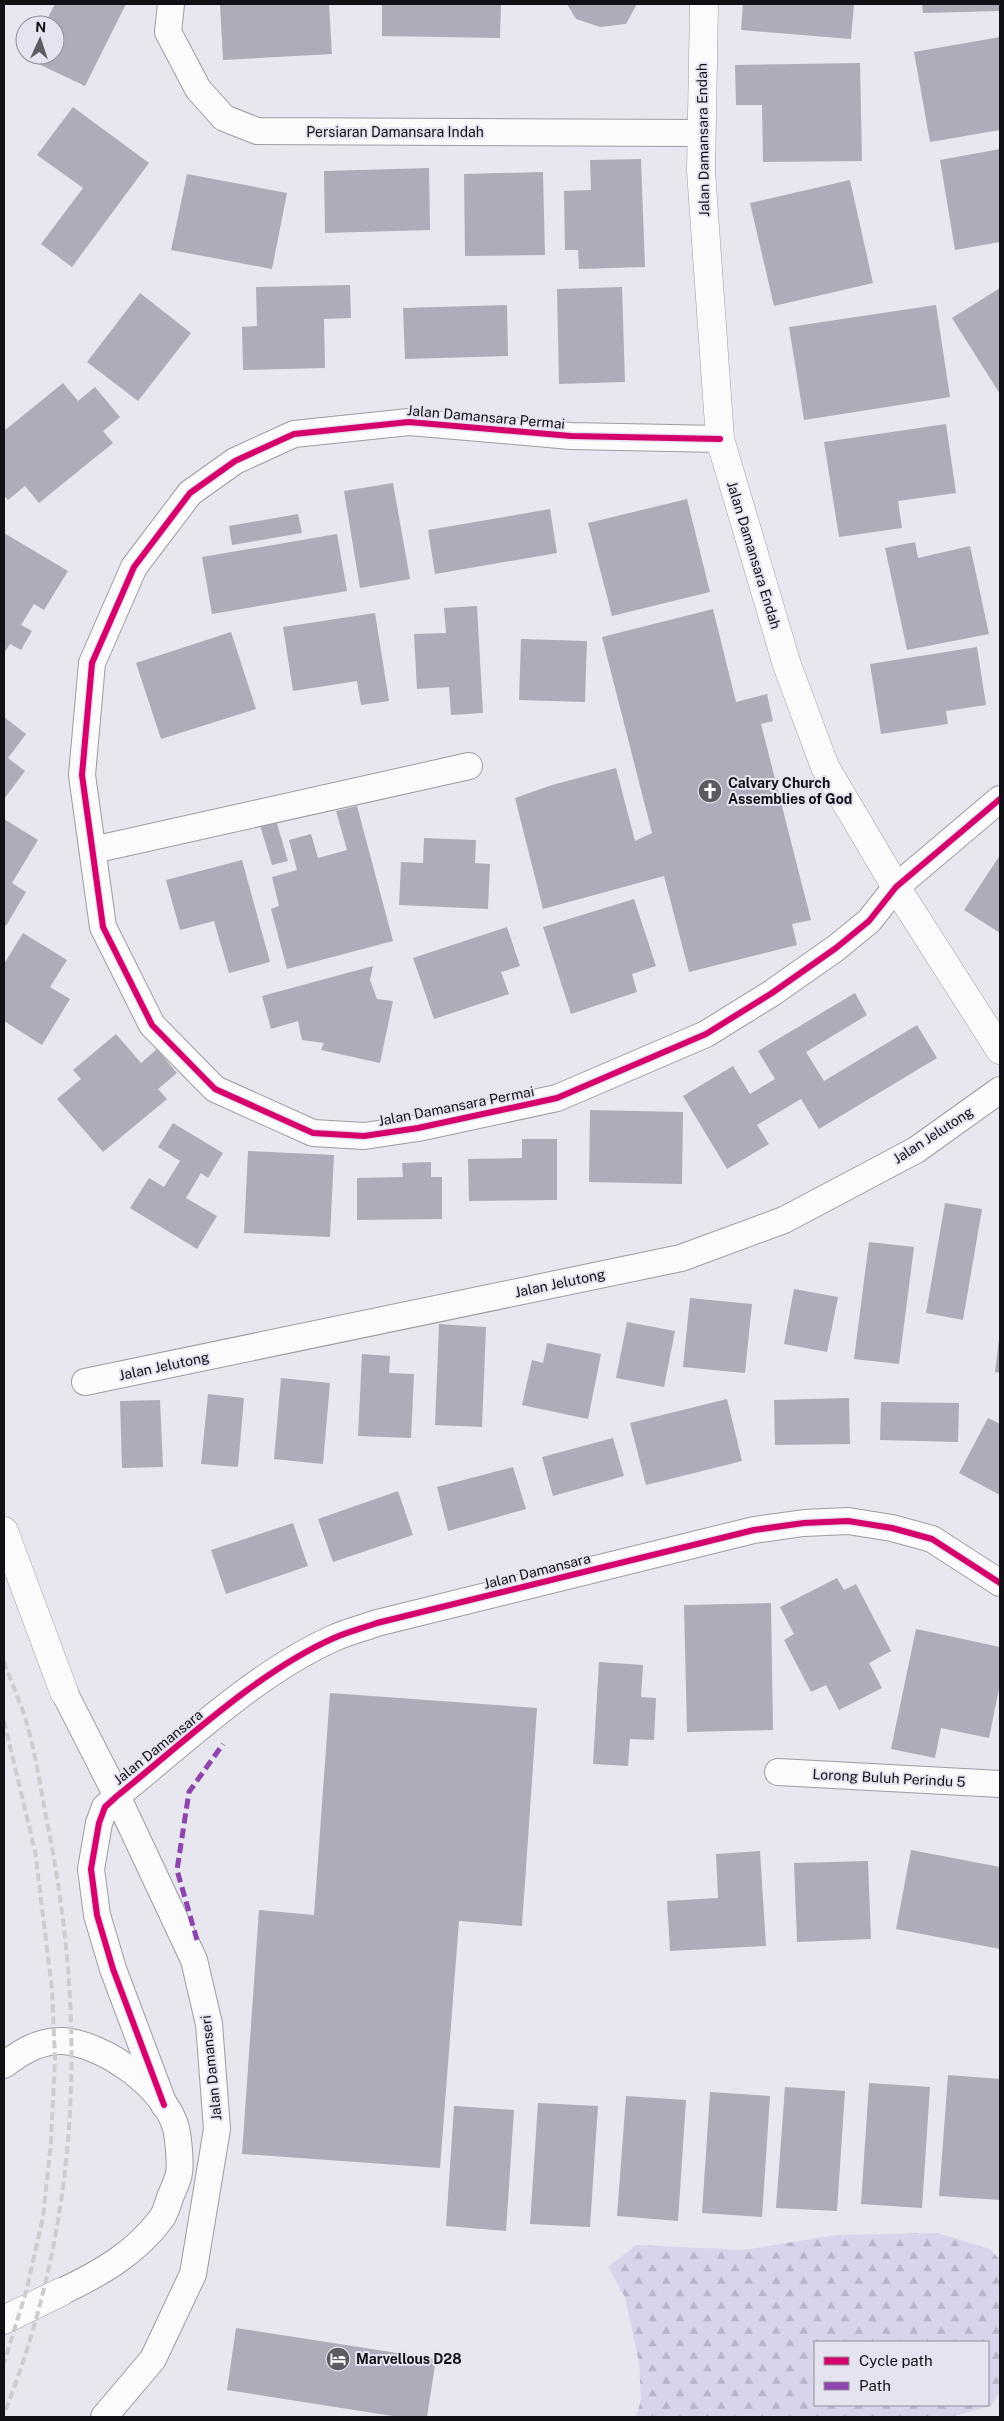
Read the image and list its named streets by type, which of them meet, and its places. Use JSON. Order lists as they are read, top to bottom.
{
  "streets": {
    "main road": ["Jalan Damansara Endah"],
    "street": [
      "Persiaran Damansara Indah",
      "Jalan Damansara Permai",
      "Jalan Jelutong",
      "Jalan Damansara",
      "Lorong Buluh Perindu 5",
      "Jalan Damanseri"
    ]
  },
  "crossings": [
    ["Persiaran Damansara Indah", "Jalan Damansara Endah"],
    ["Jalan Damansara Endah", "Jalan Damansara Permai"],
    ["Jalan Damansara", "Jalan Damanseri"]
  ],
  "places": {
    "church": ["Calvary Church Assemblies of God"],
    "hotel": ["Marvellous D28"]
  },
  "legend": ["Cycle path", "Path"],
  "north": "top"
}
